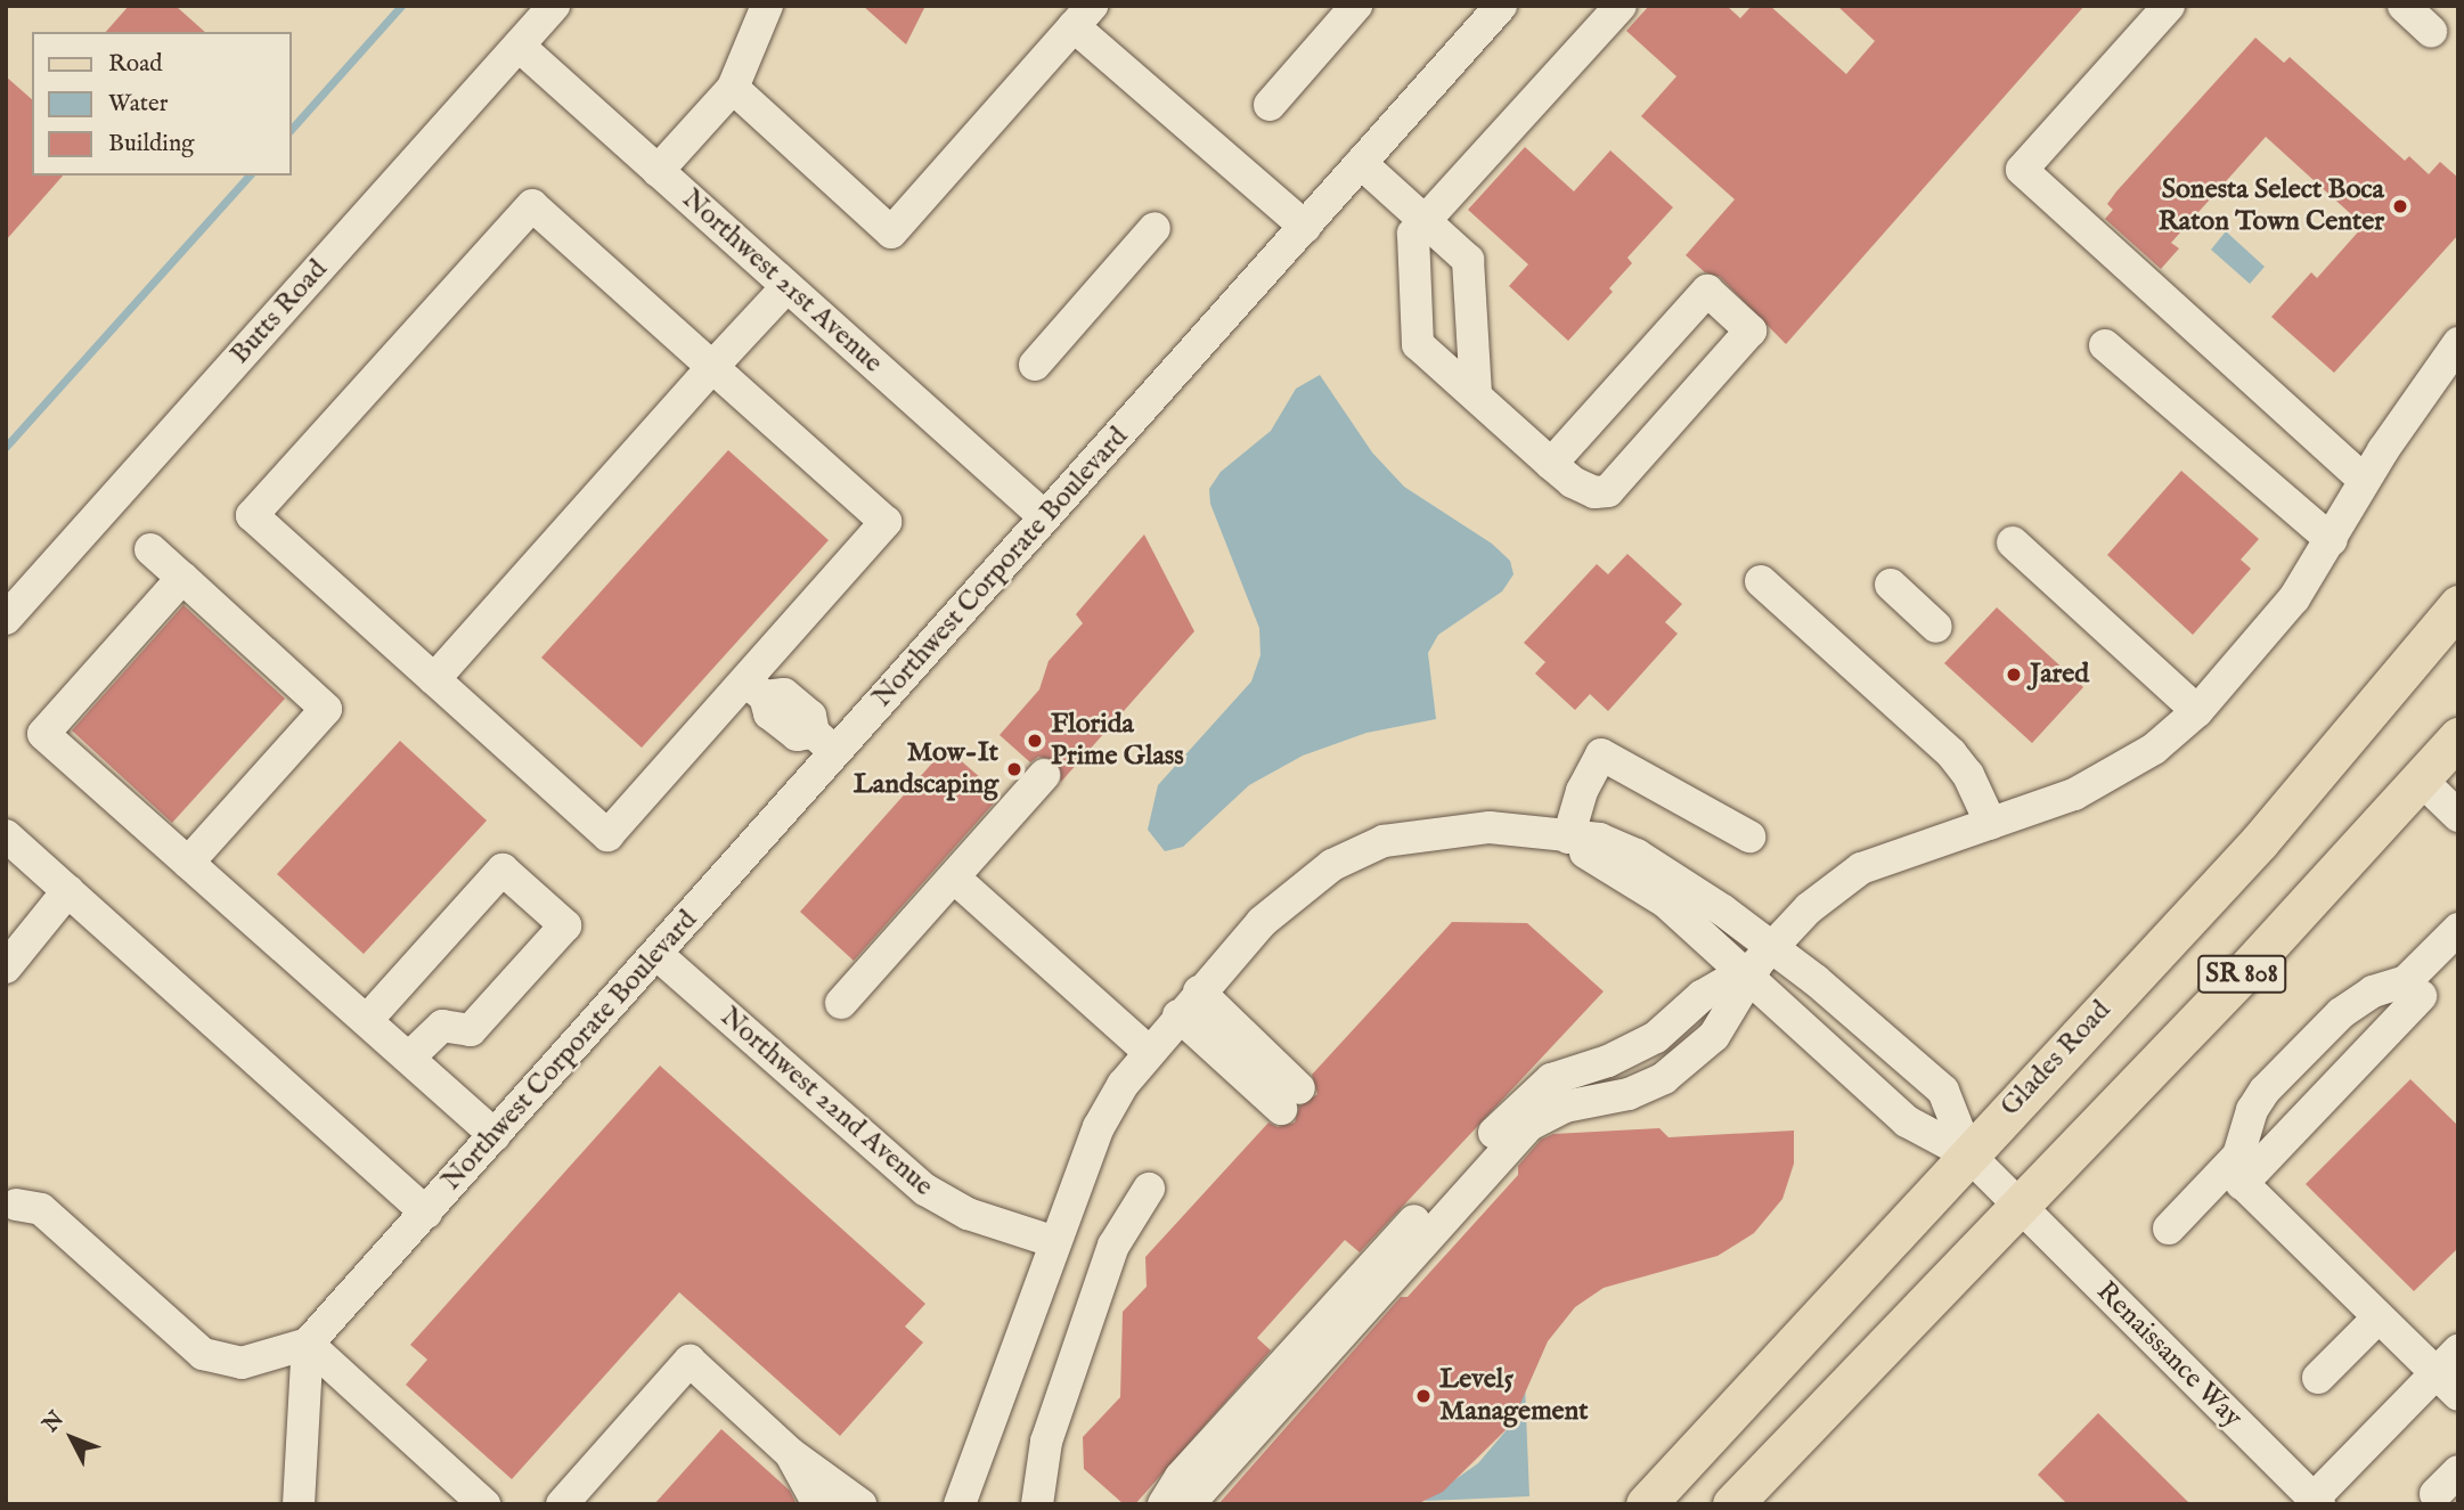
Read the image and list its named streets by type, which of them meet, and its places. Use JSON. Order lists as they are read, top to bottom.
{
  "streets": {
    "main road": ["SR 808", "Glades Road"],
    "street": [
      "Northwest 21st Avenue",
      "Butts Road",
      "Northwest Corporate Boulevard",
      "Northwest 22nd Avenue",
      "Renaissance Way"
    ]
  },
  "crossings": [
    ["Northwest 21st Avenue", "Butts Road"],
    ["Northwest 21st Avenue", "Northwest Corporate Boulevard"],
    ["Northwest Corporate Boulevard", "Northwest 22nd Avenue"],
    ["SR 808", "Renaissance Way"],
    ["Glades Road", "Renaissance Way"]
  ],
  "places": [
    "Sonesta Select Boca Raton Town Center",
    "Jared",
    "Florida Prime Glass",
    "Mow-It Landscaping",
    "Level5 Management"
  ],
  "legend": ["Road", "Water", "Building"],
  "north": "top left"
}
